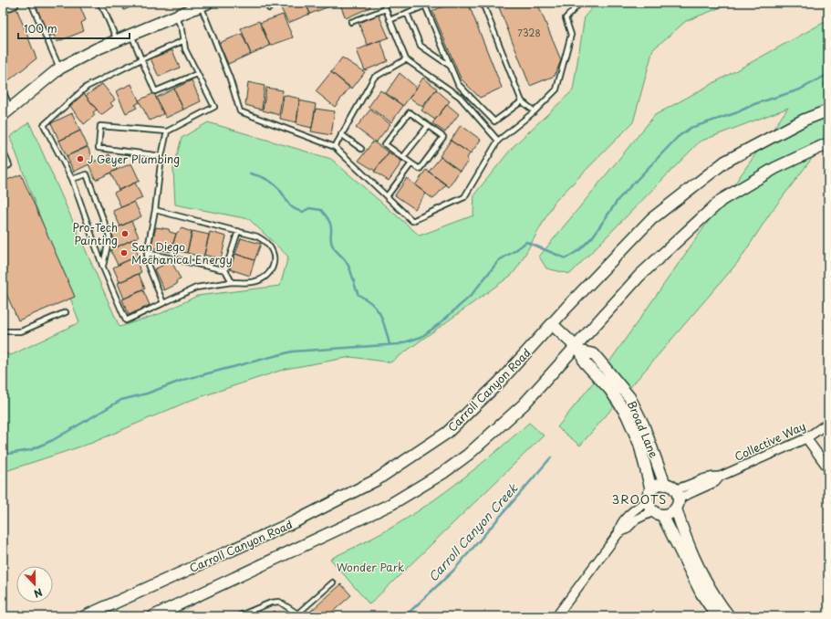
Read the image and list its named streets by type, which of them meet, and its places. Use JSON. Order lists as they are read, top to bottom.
{
  "streets": {
    "main road": ["Carroll Canyon Road", "Broad Lane"],
    "street": ["Collective Way"]
  },
  "crossings": [
    ["Carroll Canyon Road", "Broad Lane"],
    ["Broad Lane", "Collective Way"]
  ],
  "districts": ["3ROOTS"],
  "water": ["Carroll Canyon Creek"],
  "parks": ["Wonder Park"],
  "places": ["J Geyer Plumbing", "Pro-Tech Painting", "San Diego Mechanical Energy"],
  "house_numbers": ["7328"],
  "scale_bar": "100 m",
  "north": "bottom"
}
